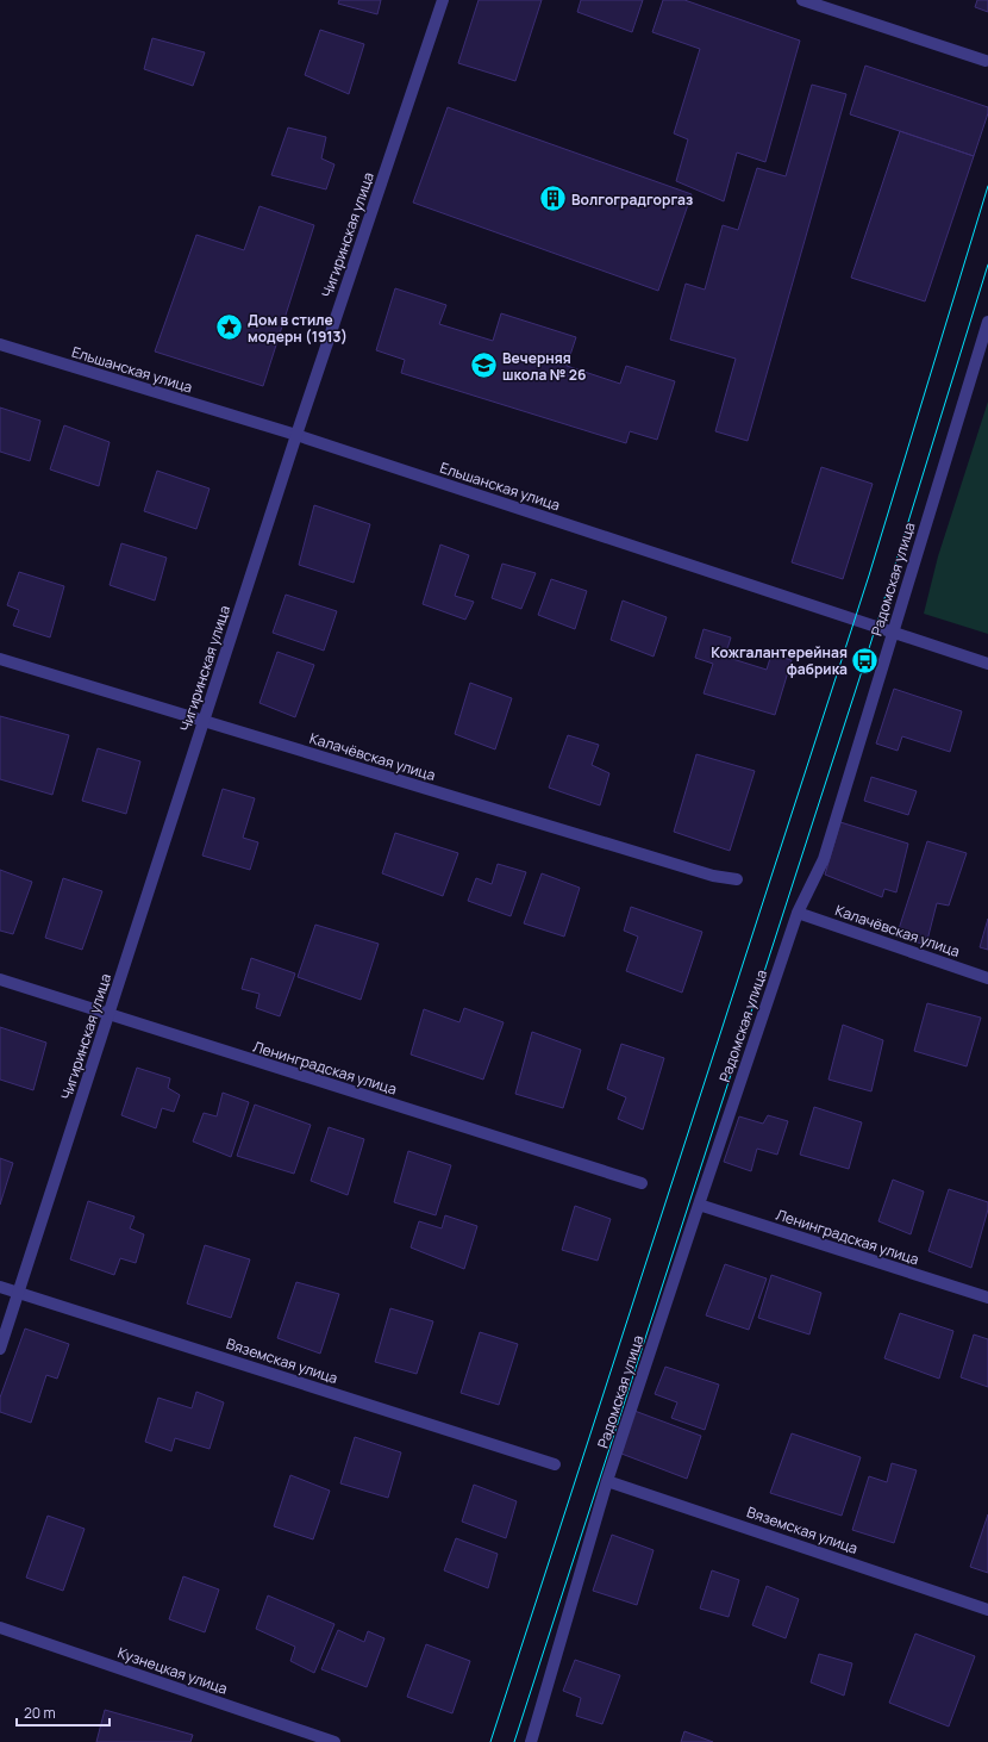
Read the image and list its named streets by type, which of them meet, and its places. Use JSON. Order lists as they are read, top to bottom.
{
  "streets": {
    "street": [
      "Чигиринская улица",
      "Ельшанская улица",
      "Радомская улица",
      "Калачёвская улица",
      "Ленинградская улица",
      "Вяземская улица",
      "Кузнецкая улица"
    ]
  },
  "crossings": [
    ["Чигиринская улица", "Ельшанская улица"],
    ["Чигиринская улица", "Калачёвская улица"],
    ["Чигиринская улица", "Ленинградская улица"],
    ["Чигиринская улица", "Вяземская улица"],
    ["Ельшанская улица", "Радомская улица"],
    ["Радомская улица", "Калачёвская улица"],
    ["Радомская улица", "Ленинградская улица"],
    ["Радомская улица", "Вяземская улица"]
  ],
  "places": {
    "building": ["Волгоградгоргаз"],
    "place": ["Дом в стиле модерн (1913)"],
    "school or university": ["Вечерняя школа № 26"],
    "bus stop": ["Кожгалантерейная фабрика"]
  },
  "scale_bar": "20 m"
}
